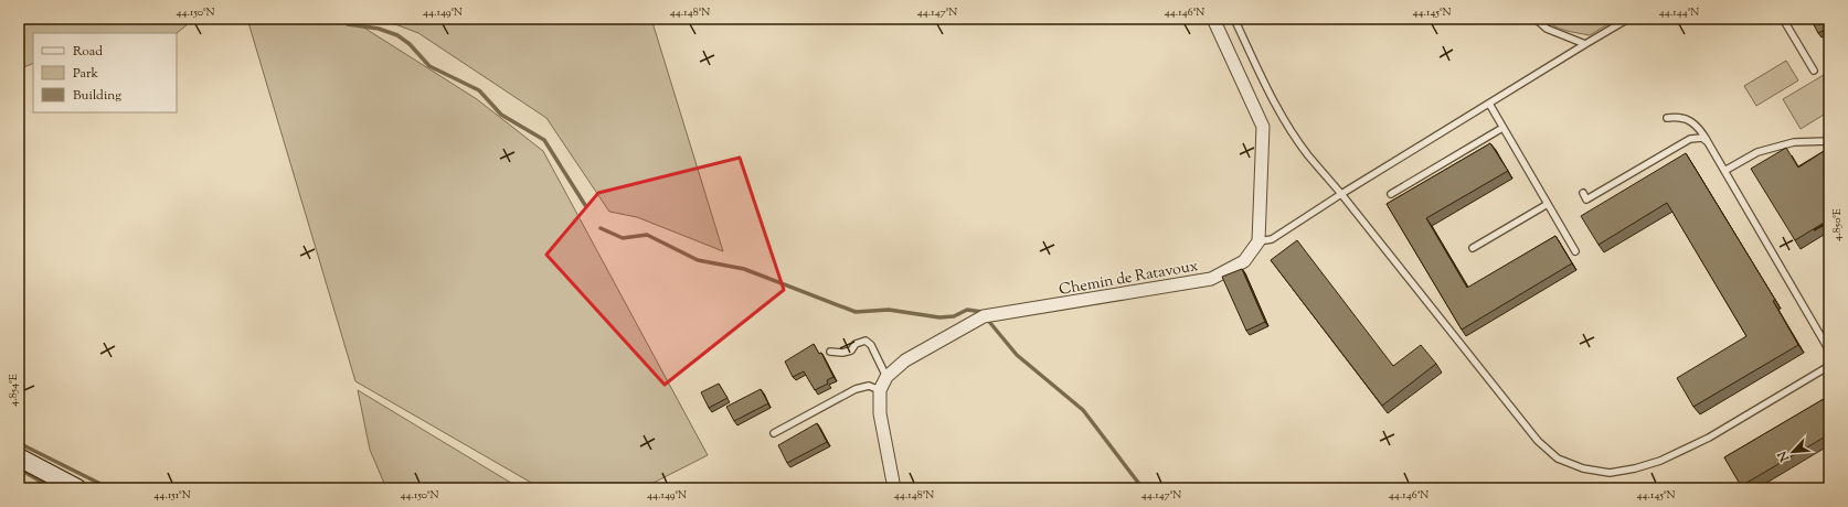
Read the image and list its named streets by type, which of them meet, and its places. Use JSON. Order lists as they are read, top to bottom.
{
  "streets": {
    "street": ["Chemin de Ratavoux"]
  },
  "legend": ["Road", "Park", "Building"],
  "north": "bottom left",
  "coordinates": [
    "44.150°N",
    "44.149°N",
    "44.148°N",
    "44.147°N",
    "44.146°N",
    "44.145°N",
    "44.144°N",
    "4.850°E",
    "4.854°E",
    "44.151°N"
  ]
}
